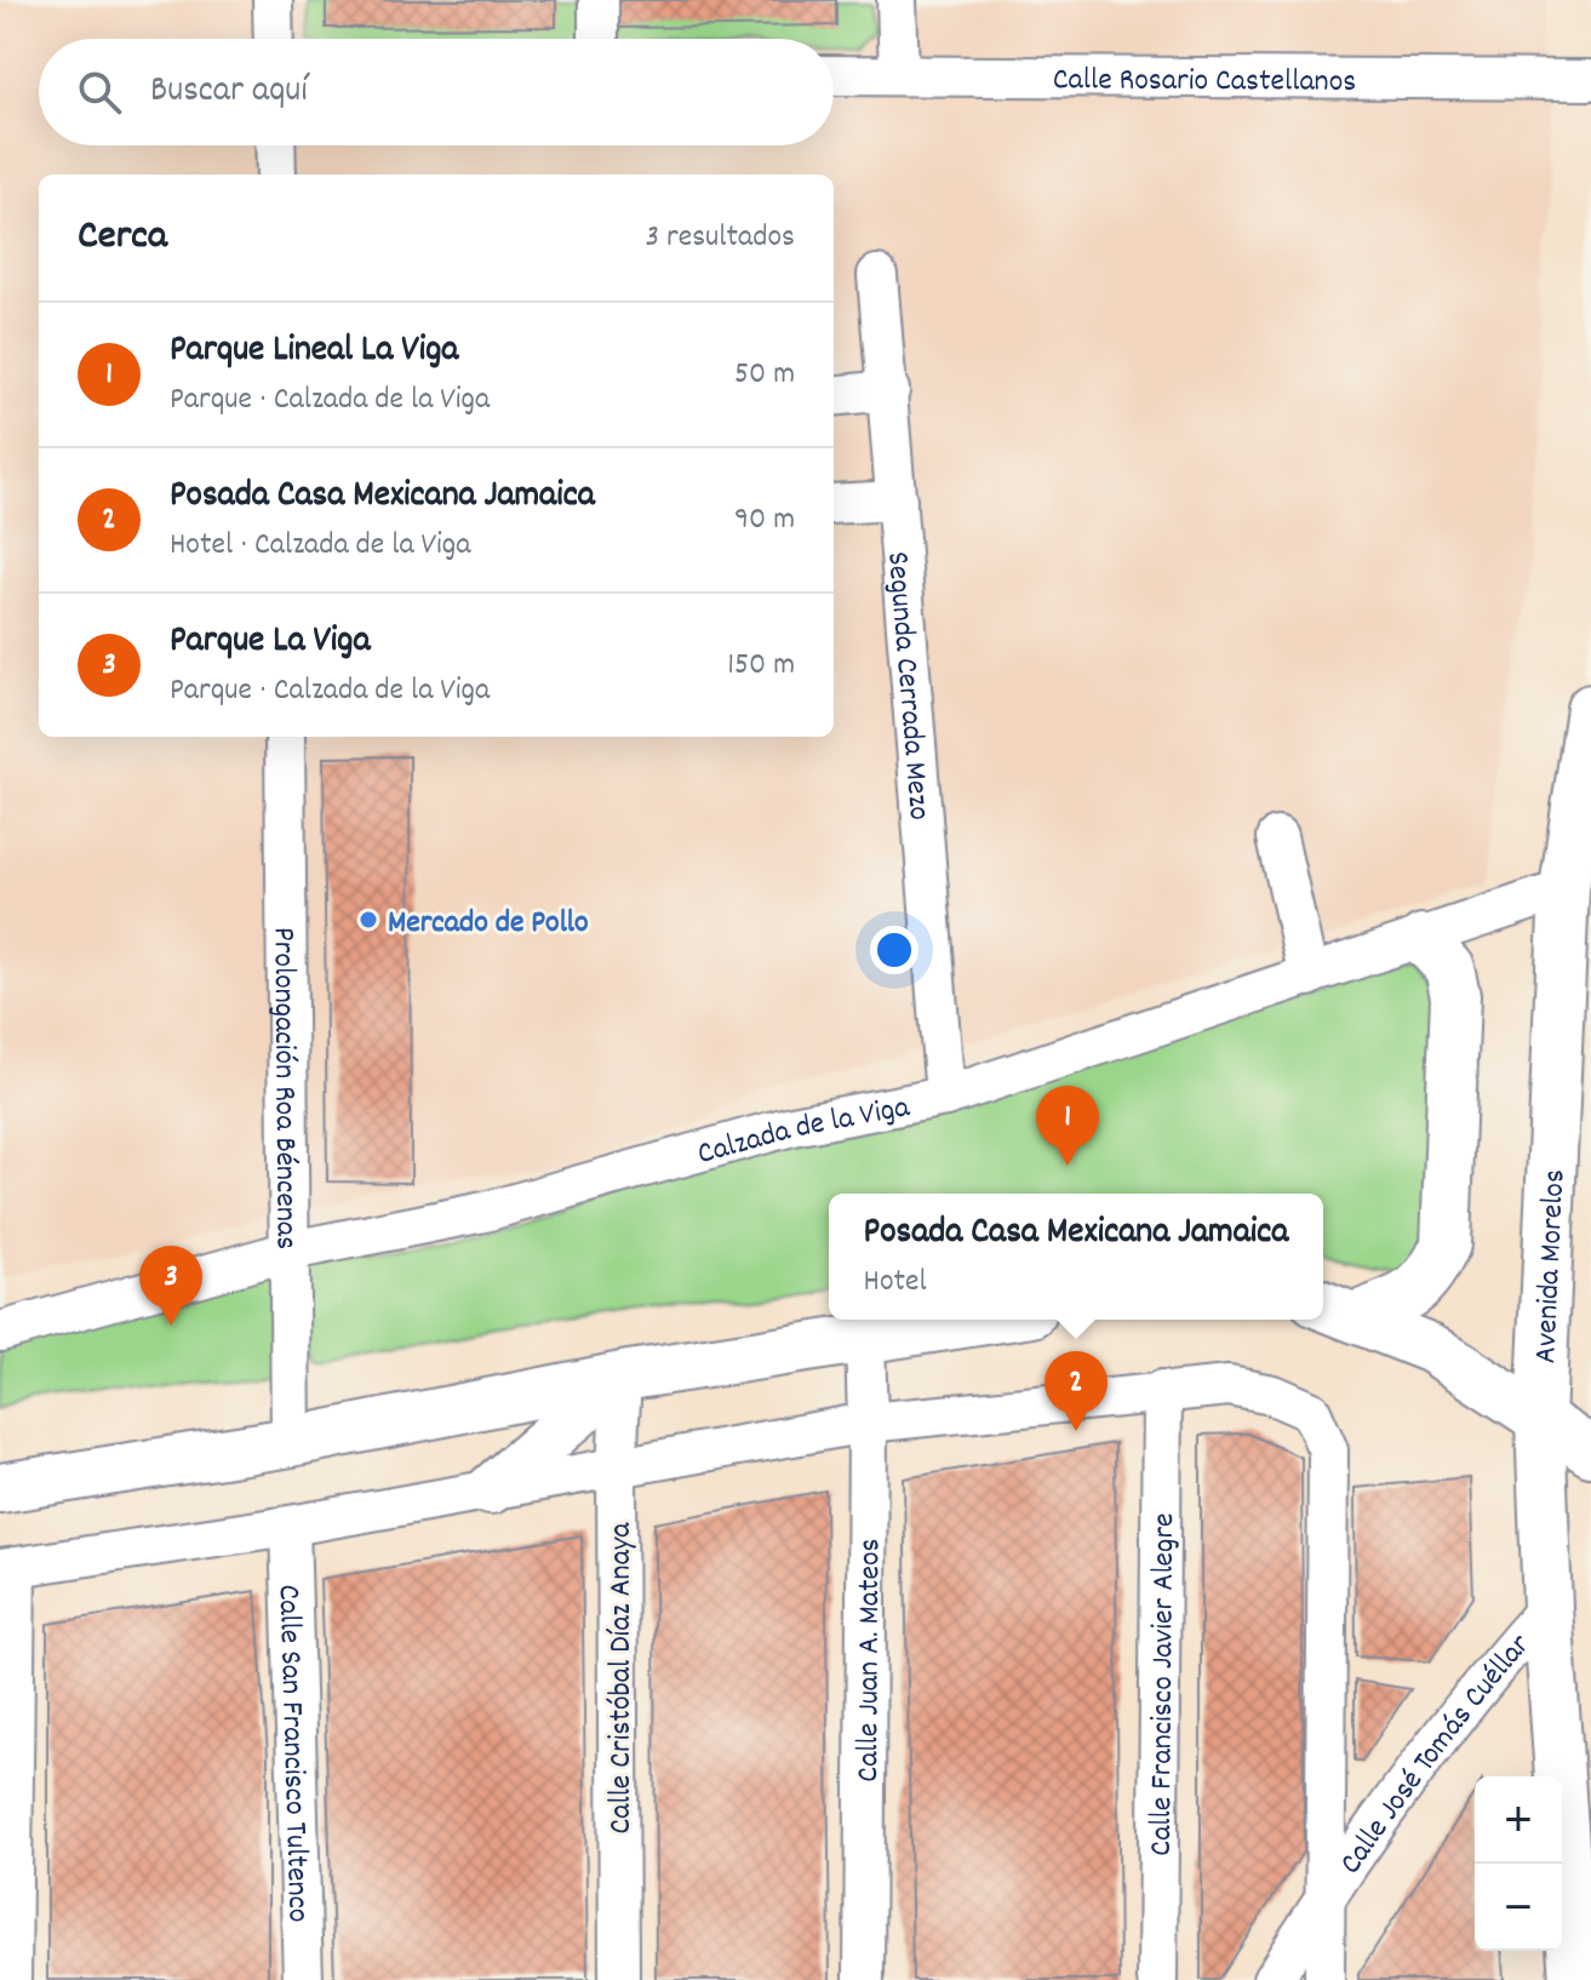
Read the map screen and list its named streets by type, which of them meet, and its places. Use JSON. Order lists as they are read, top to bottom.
{
  "streets": {
    "main road": ["Avenida Morelos"],
    "street": [
      "Calle Rosario Castellanos",
      "Segunda Cerrada Mezo",
      "Prolongación Roa Béncenas",
      "Calzada de la Viga",
      "Calle Juan A. Mateos",
      "Calle Cristóbal Díaz Anaya",
      "Calle Francisco Javier Alegre",
      "Calle San Francisco Tultenco",
      "Calle José Tomás Cuéllar"
    ]
  },
  "crossings": [
    ["Segunda Cerrada Mezo", "Calzada de la Viga"],
    ["Prolongación Roa Béncenas", "Calzada de la Viga"],
    ["Calzada de la Viga", "Avenida Morelos"],
    ["Avenida Morelos", "Calle José Tomás Cuéllar"]
  ],
  "places": ["Mercado de Pollo"],
  "page": {
    "search": "Buscar aquí",
    "heading": ["Cerca", "3 resultados"],
    "list": [
      {
        "mark": "1",
        "name": "Parque Lineal La Viga",
        "note": "Parque · Calzada de la Viga",
        "value": "50 m"
      },
      {
        "mark": "2",
        "name": "Posada Casa Mexicana Jamaica",
        "note": "Hotel · Calzada de la Viga",
        "value": "90 m"
      },
      {
        "mark": "3",
        "name": "Parque La Viga",
        "note": "Parque · Calzada de la Viga",
        "value": "150 m"
      }
    ],
    "pins": ["1", "3", "2"],
    "popup": ["Posada Casa Mexicana Jamaica", "Hotel"],
    "map_buttons": ["+", "−"]
  }
}
